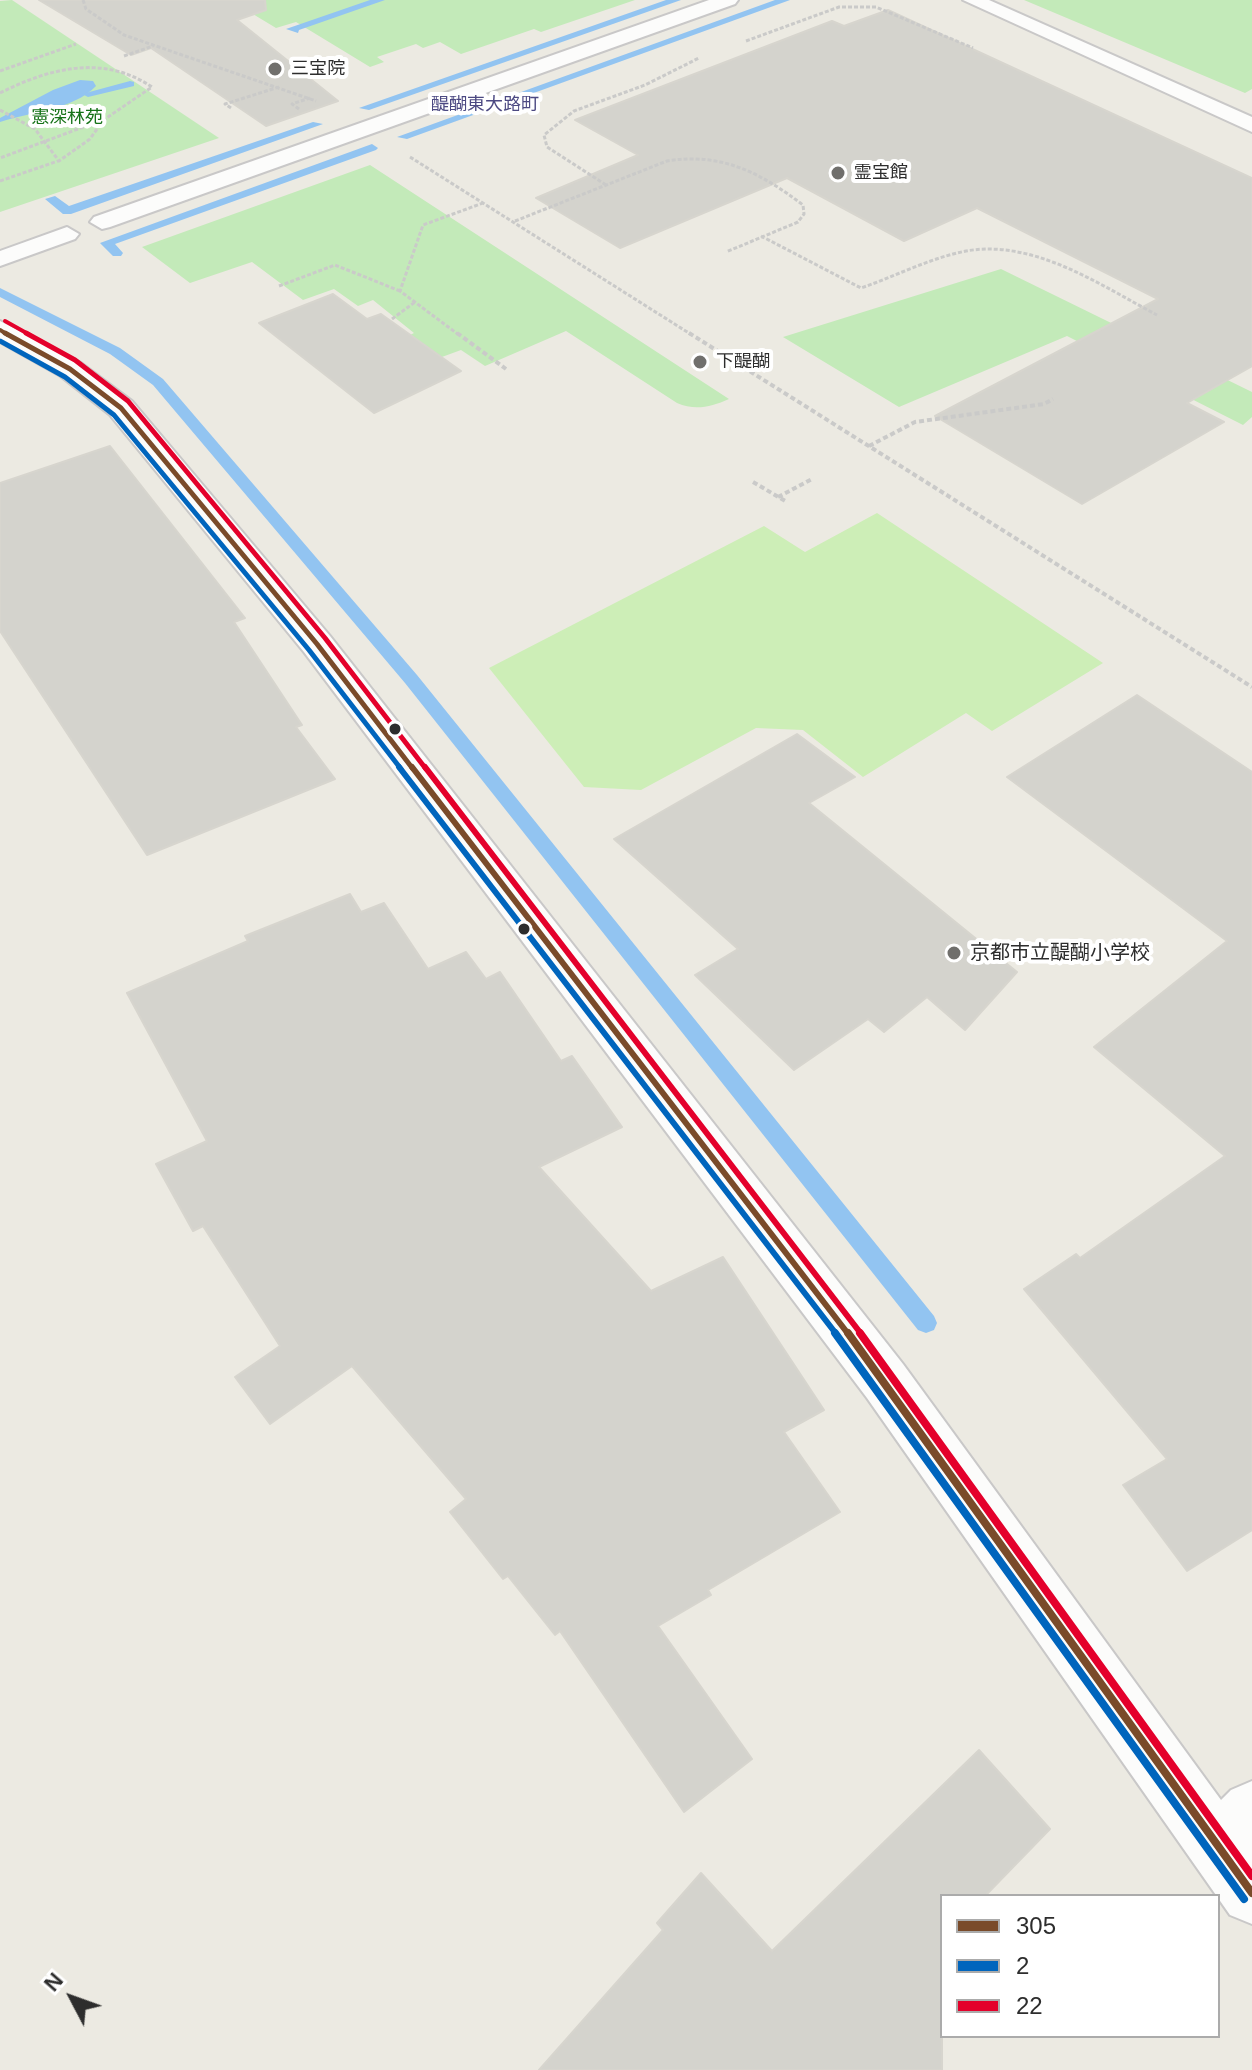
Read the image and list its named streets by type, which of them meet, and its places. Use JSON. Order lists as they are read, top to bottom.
{
  "districts": ["醍醐東大路町"],
  "parks": ["憲深林苑"],
  "places": [
    "三宝院",
    "霊宝館",
    "下醍醐",
    "京都市立醍醐小学校"
  ],
  "lines": ["transit line 22", "transit line 305", "transit line 2"],
  "legend": ["305", "2", "22"],
  "north": "top left"
}
